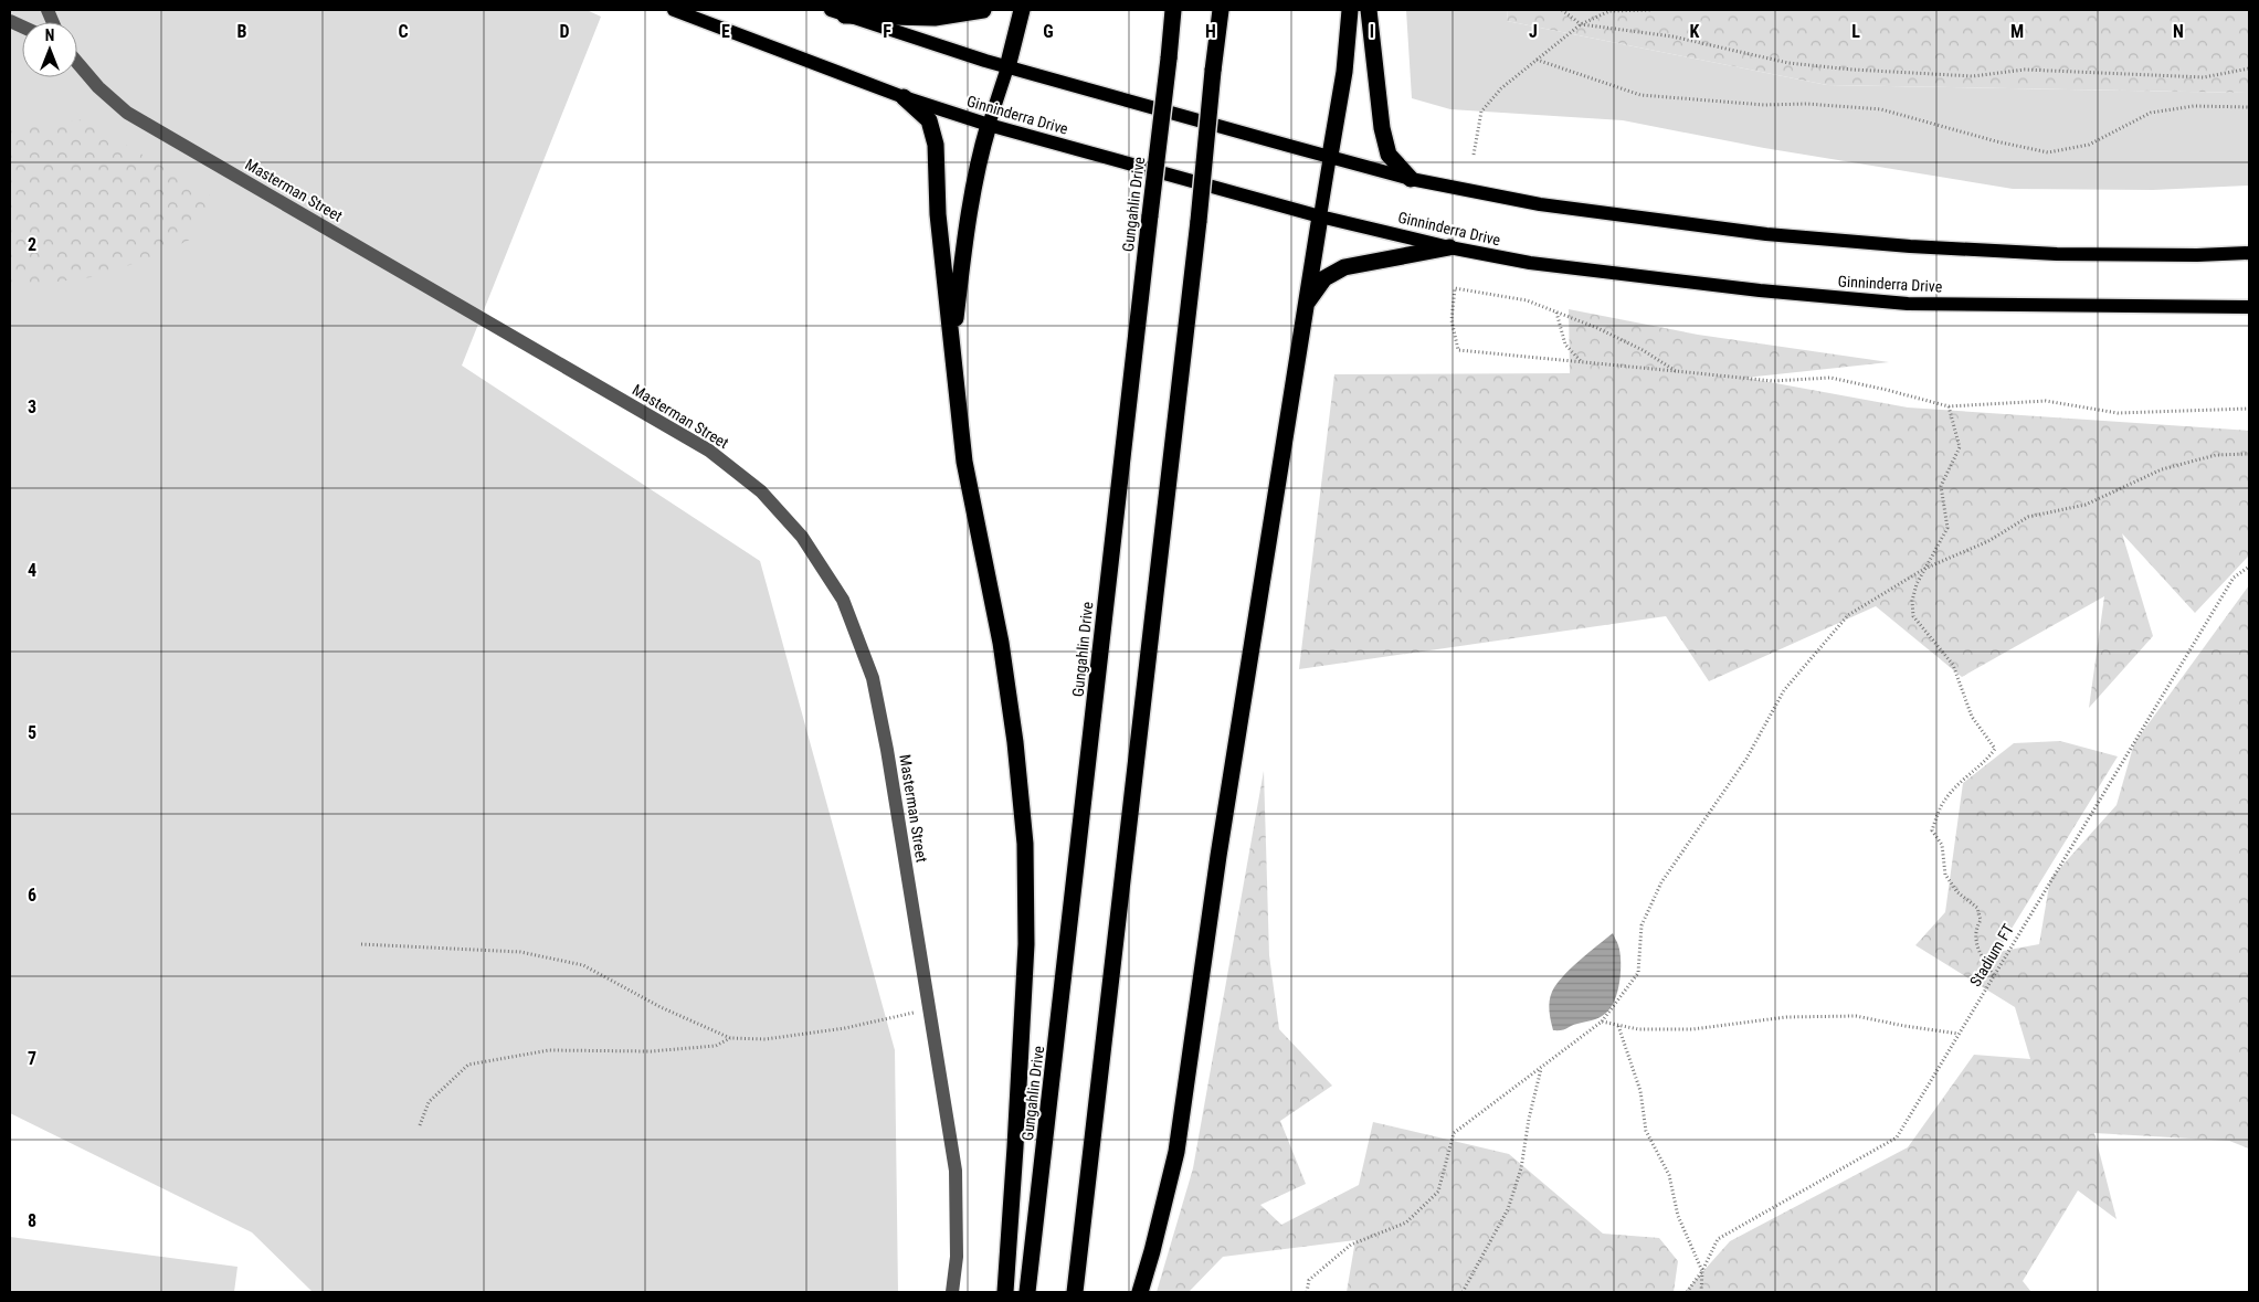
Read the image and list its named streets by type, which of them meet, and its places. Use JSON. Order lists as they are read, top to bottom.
{
  "streets": {
    "highway": ["Gungahlin Drive"],
    "main road": ["Ginninderra Drive"],
    "street": ["Masterman Street"],
    "path": ["Stadium FT"]
  },
  "north": "top",
  "grid": {
    "columns": [
      "B",
      "C",
      "D",
      "E",
      "F",
      "G",
      "H",
      "I",
      "J",
      "K",
      "L",
      "M",
      "N"
    ],
    "rows": [
      "2",
      "3",
      "4",
      "5",
      "6",
      "7",
      "8"
    ]
  }
}
